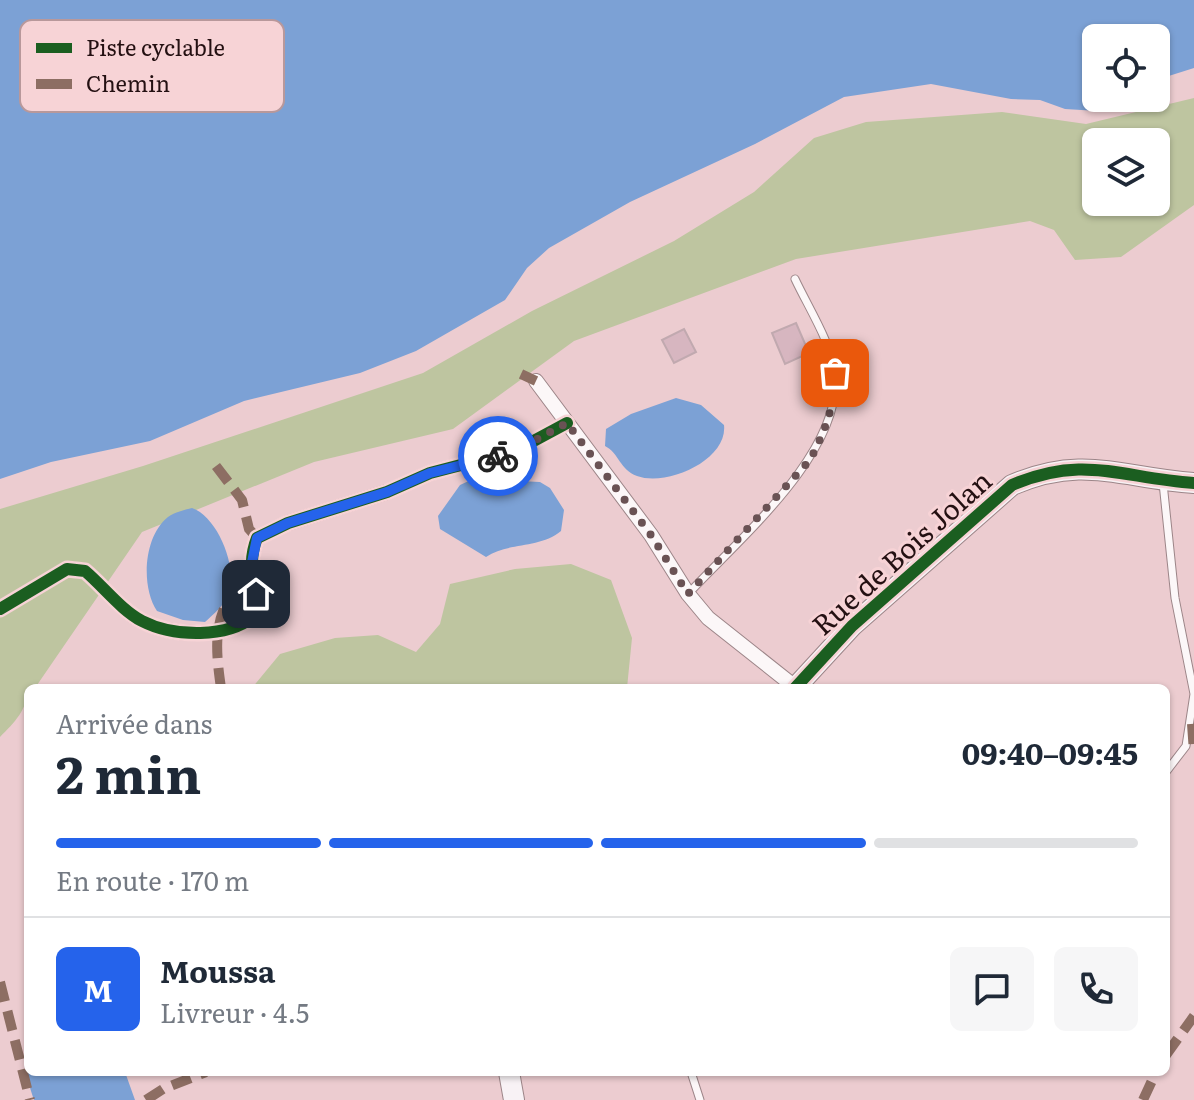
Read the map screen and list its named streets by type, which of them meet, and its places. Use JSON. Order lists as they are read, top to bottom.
{
  "streets": {
    "street": ["Rue de Bois Jolan"]
  },
  "legend": ["Piste cyclable", "Chemin"],
  "page": {
    "heading": ["2 min", "Arrivée dans", "09:40–09:45"],
    "panel": ["Moussa", "Livreur · 4.5"],
    "bar": "En route · 170 m",
    "round": "M"
  }
}
